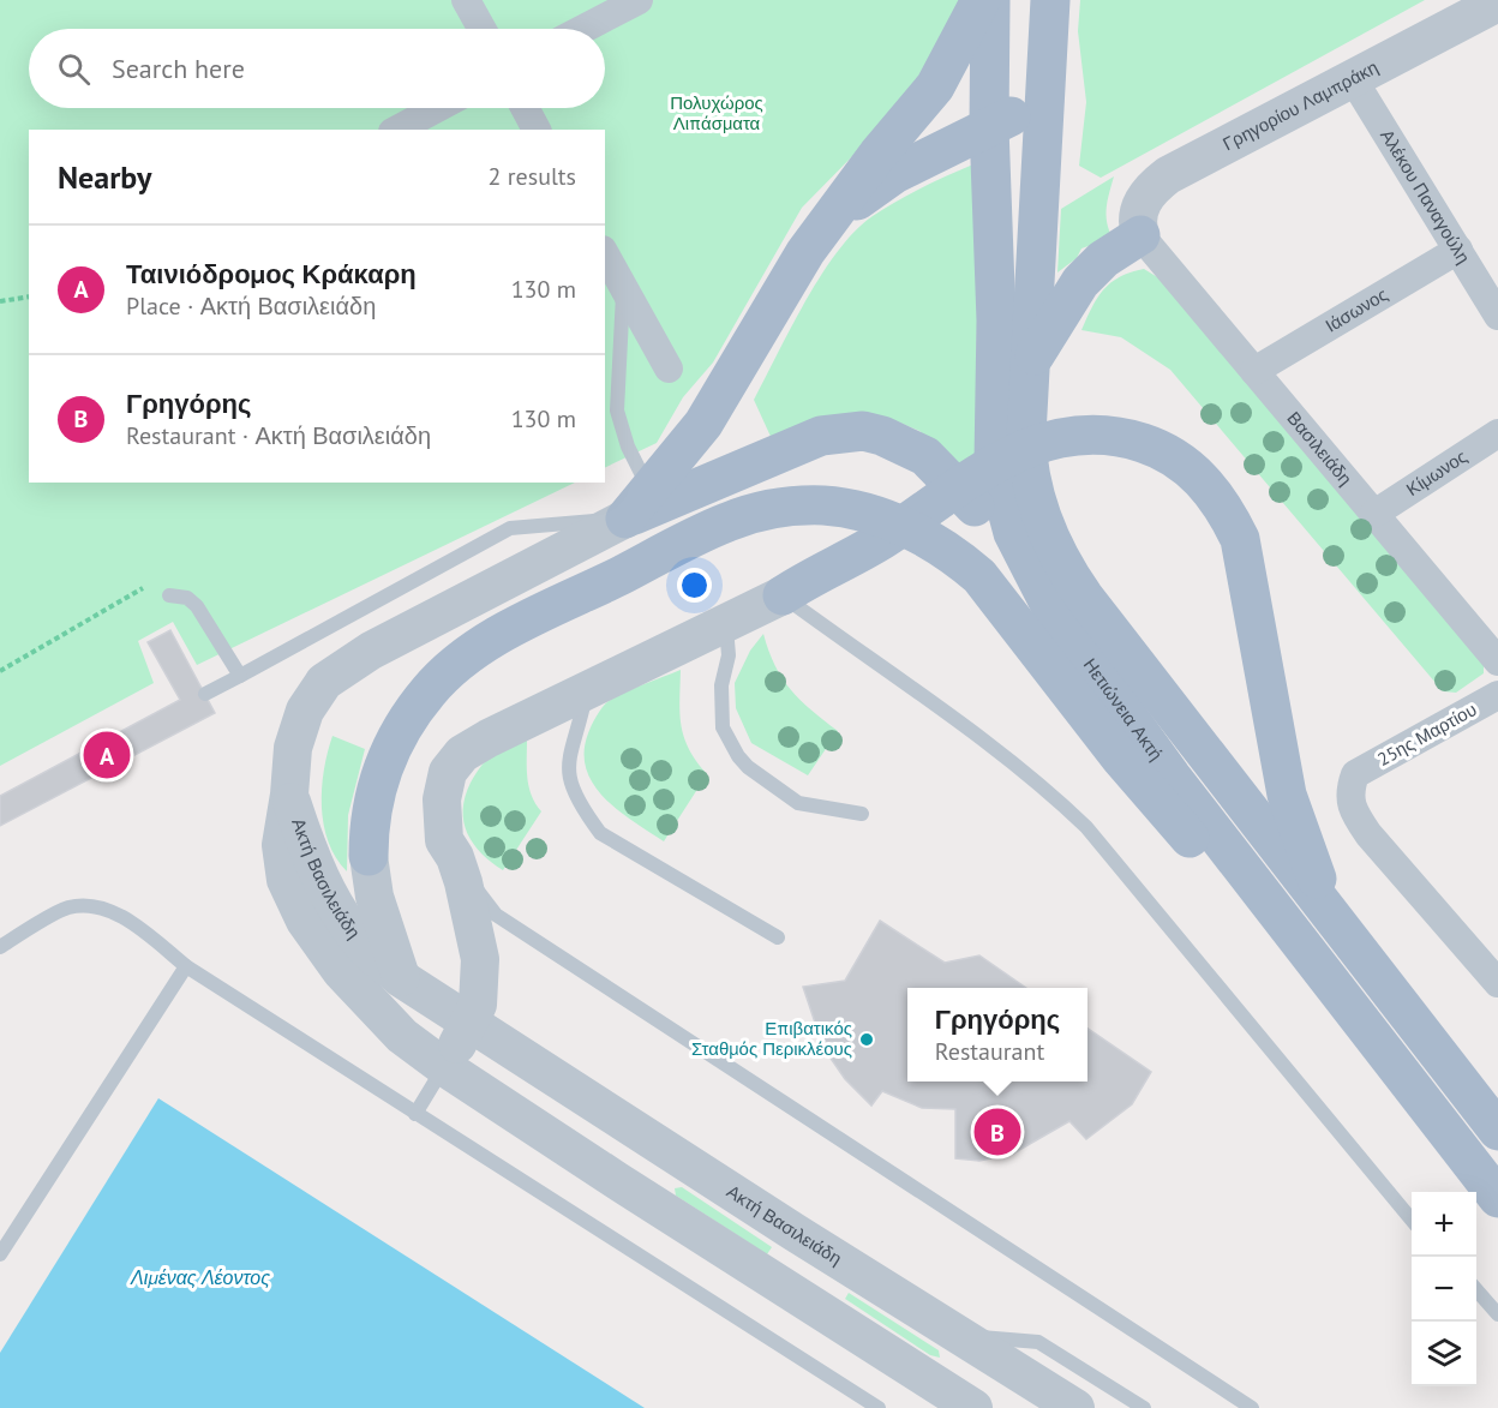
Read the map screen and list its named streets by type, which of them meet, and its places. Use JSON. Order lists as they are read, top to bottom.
{
  "streets": {
    "main road": ["Ηετιώνεια Ακτή"],
    "street": [
      "Γρηγορίου Λαμπράκη",
      "Αλέκου Παναγούλη",
      "Ιάσωνος",
      "Βασιλειάδη",
      "Κίμωνος",
      "25ης Μαρτίου",
      "Ακτή Βασιλειάδη"
    ]
  },
  "crossings": [
    ["Γρηγορίου Λαμπράκη", "Αλέκου Παναγούλη"],
    ["Γρηγορίου Λαμπράκη", "Βασιλειάδη"],
    ["Αλέκου Παναγούλη", "Ιάσωνος"],
    ["Ιάσωνος", "Βασιλειάδη"],
    ["Βασιλειάδη", "Κίμωνος"]
  ],
  "water": ["Λιμένας Λέοντος"],
  "parks": ["Πολυχώρος Λιπάσματα"],
  "places": ["Επιβατικός Σταθμός Περικλέους"],
  "page": {
    "search": "Search here",
    "heading": ["Nearby", "2 results"],
    "list": [
      {
        "mark": "A",
        "name": "Ταινιόδρομος Κράκαρη",
        "note": "Place · Ακτή Βασιλειάδη",
        "value": "130 m"
      },
      {
        "mark": "B",
        "name": "Γρηγόρης",
        "note": "Restaurant · Ακτή Βασιλειάδη",
        "value": "130 m"
      }
    ],
    "pins": ["A", "B"],
    "popup": ["Γρηγόρης", "Restaurant"],
    "map_buttons": ["+", "−"]
  }
}
